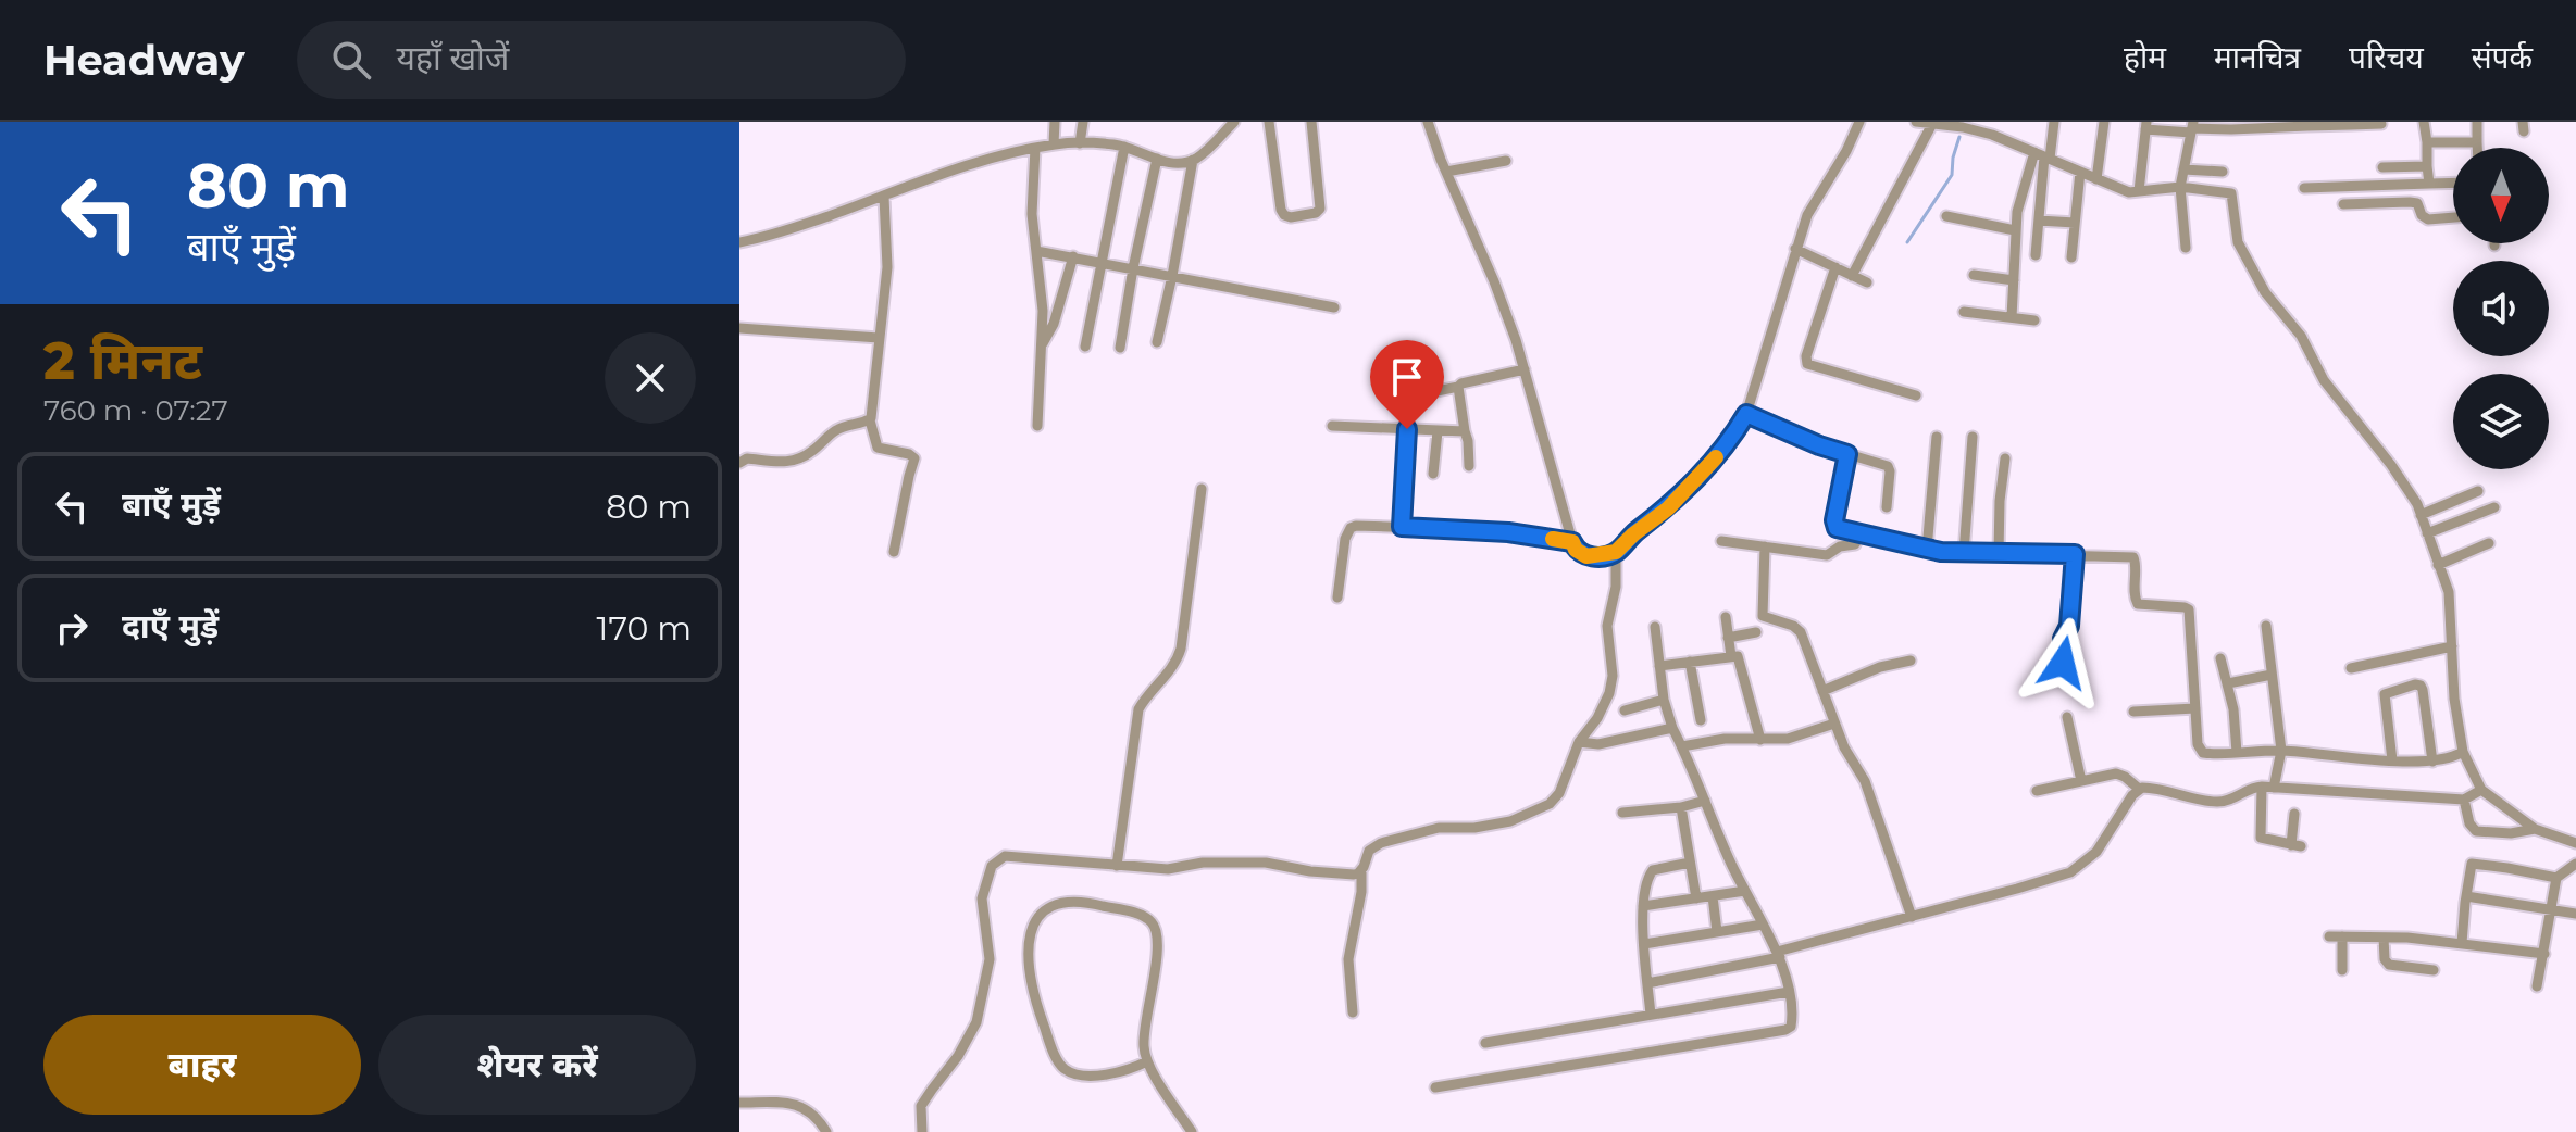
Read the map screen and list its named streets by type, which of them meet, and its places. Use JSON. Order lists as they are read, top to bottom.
{
  "north": "bottom",
  "page": {
    "header": "Headway",
    "search": "यहाँ खोजें",
    "nav": [
      "होम",
      "मानचित्र",
      "परिचय",
      "संपर्क"
    ],
    "turn": ["80 m", "बाएँ मुड़ें"],
    "heading": ["2 मिनट", "760 m · 07:27"],
    "list": [
      {
        "name": "बाएँ मुड़ें",
        "value": "80 m"
      },
      {
        "name": "दाएँ मुड़ें",
        "value": "170 m"
      }
    ],
    "buttons": ["बाहर", "शेयर करें"]
  }
}
